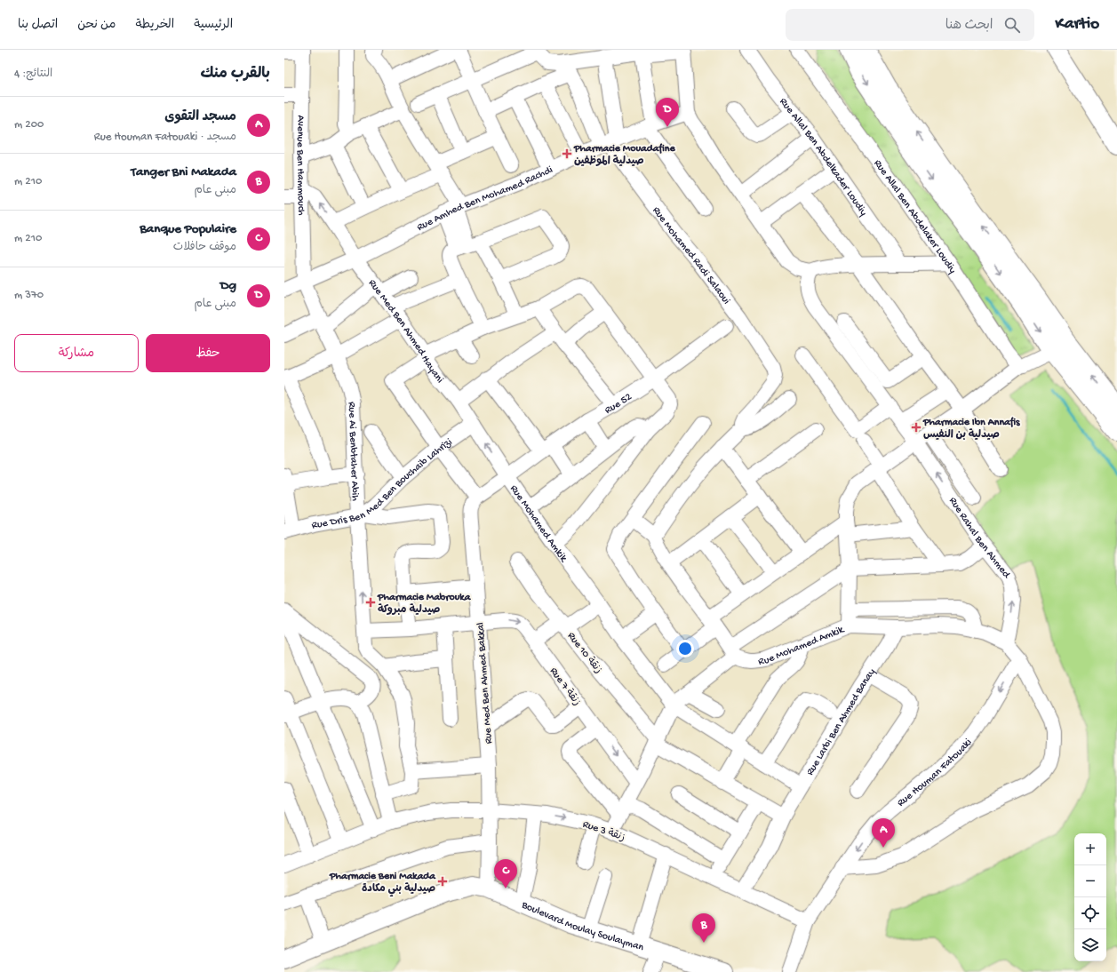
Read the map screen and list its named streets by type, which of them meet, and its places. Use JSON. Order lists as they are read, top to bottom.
{
  "streets": {
    "main road": ["Boulevard Moulay Soulayman"],
    "street": [
      "Rue Allal Ben Abdelkader Loudiy",
      "Avenue Ben Hammouch",
      "Rue Amhed Ben Mohamed Rachdi",
      "Rue Allal Ben Abdelaker Loudiy",
      "Rue Mohamed Radi Salaoui",
      "Rue Med Ben Ahmed Hayani",
      "Rue 52",
      "Rue Ai Benbtaher Abih",
      "Rue Dris Ben Med Ben Bouchaib Lahrizi",
      "Rue Mohamed Amkik",
      "Rue Rahal Ben Ahmed",
      "Rue 10 زنقة",
      "Rue Med Ben Ahmed Bakkal",
      "Rue 7 زنقة",
      "Rue Larbi Ben Ahmed Banay",
      "Rue Houman Fatouaki",
      "Rue 3 زنقة"
    ]
  },
  "crossings": [
    ["Avenue Ben Hammouch", "Rue Amhed Ben Mohamed Rachdi"],
    ["Avenue Ben Hammouch", "Rue Med Ben Ahmed Hayani"],
    ["Avenue Ben Hammouch", "Rue Ai Benbtaher Abih"],
    ["Rue Amhed Ben Mohamed Rachdi", "Rue Mohamed Radi Salaoui"],
    ["Rue Amhed Ben Mohamed Rachdi", "Rue Med Ben Ahmed Hayani"],
    ["Rue Amhed Ben Mohamed Rachdi", "Rue Ai Benbtaher Abih"],
    ["Rue Med Ben Ahmed Hayani", "Rue 52"],
    ["Rue Med Ben Ahmed Hayani", "Rue Dris Ben Med Ben Bouchaib Lahrizi"],
    ["Rue Med Ben Ahmed Hayani", "Rue Mohamed Amkik"],
    ["Rue 52", "Rue Mohamed Amkik"],
    ["Rue Ai Benbtaher Abih", "Rue Dris Ben Med Ben Bouchaib Lahrizi"],
    ["Rue Ai Benbtaher Abih", "Rue 7 زنقة"],
    ["Rue Mohamed Amkik", "Rue Rahal Ben Ahmed"],
    ["Rue Mohamed Amkik", "Rue Larbi Ben Ahmed Banay"],
    ["Rue Mohamed Amkik", "Rue Houman Fatouaki"],
    ["Rue 10 زنقة", "Rue Larbi Ben Ahmed Banay"],
    ["Rue Med Ben Ahmed Bakkal", "Rue 7 زنقة"],
    ["Rue Med Ben Ahmed Bakkal", "Rue 3 زنقة"],
    ["Rue Med Ben Ahmed Bakkal", "Boulevard Moulay Soulayman"],
    ["Rue Larbi Ben Ahmed Banay", "Rue 3 زنقة"],
    ["Rue Houman Fatouaki", "Rue 3 زنقة"]
  ],
  "one_way": ["Rue Houman Fatouaki"],
  "places": {
    "health": [
      "Pharmacie Mouadafine صيدلية الموظفين",
      "Pharmacie Ibn Annafis صيدلية بن النفيس",
      "Pharmacie Mabrouka صيدلية مبروكة",
      "Pharmacie Beni Makada صيدلية بني مكادة"
    ]
  },
  "page": {
    "header": "Kartio",
    "search": "ابحث هنا",
    "nav": [
      "الرئيسية",
      "الخريطة",
      "من نحن",
      "اتصل بنا"
    ],
    "heading": ["بالقرب منك", "النتائج: 4"],
    "list": [
      {
        "mark": "A",
        "name": "مسجد التقوى",
        "note": "مسجد · Rue Houman Fatouaki",
        "value": "200 m"
      },
      {
        "mark": "B",
        "name": "Tanger Bni Makada",
        "note": "مبنى عام",
        "value": "210 m"
      },
      {
        "mark": "C",
        "name": "Banque Populaire",
        "note": "موقف حافلات",
        "value": "210 m"
      },
      {
        "mark": "D",
        "name": "Dg",
        "note": "مبنى عام",
        "value": "370 m"
      }
    ],
    "pins": [
      "D",
      "A",
      "C",
      "B"
    ],
    "buttons": ["حفظ", "مشاركة"],
    "map_buttons": ["+", "−"]
  }
}
